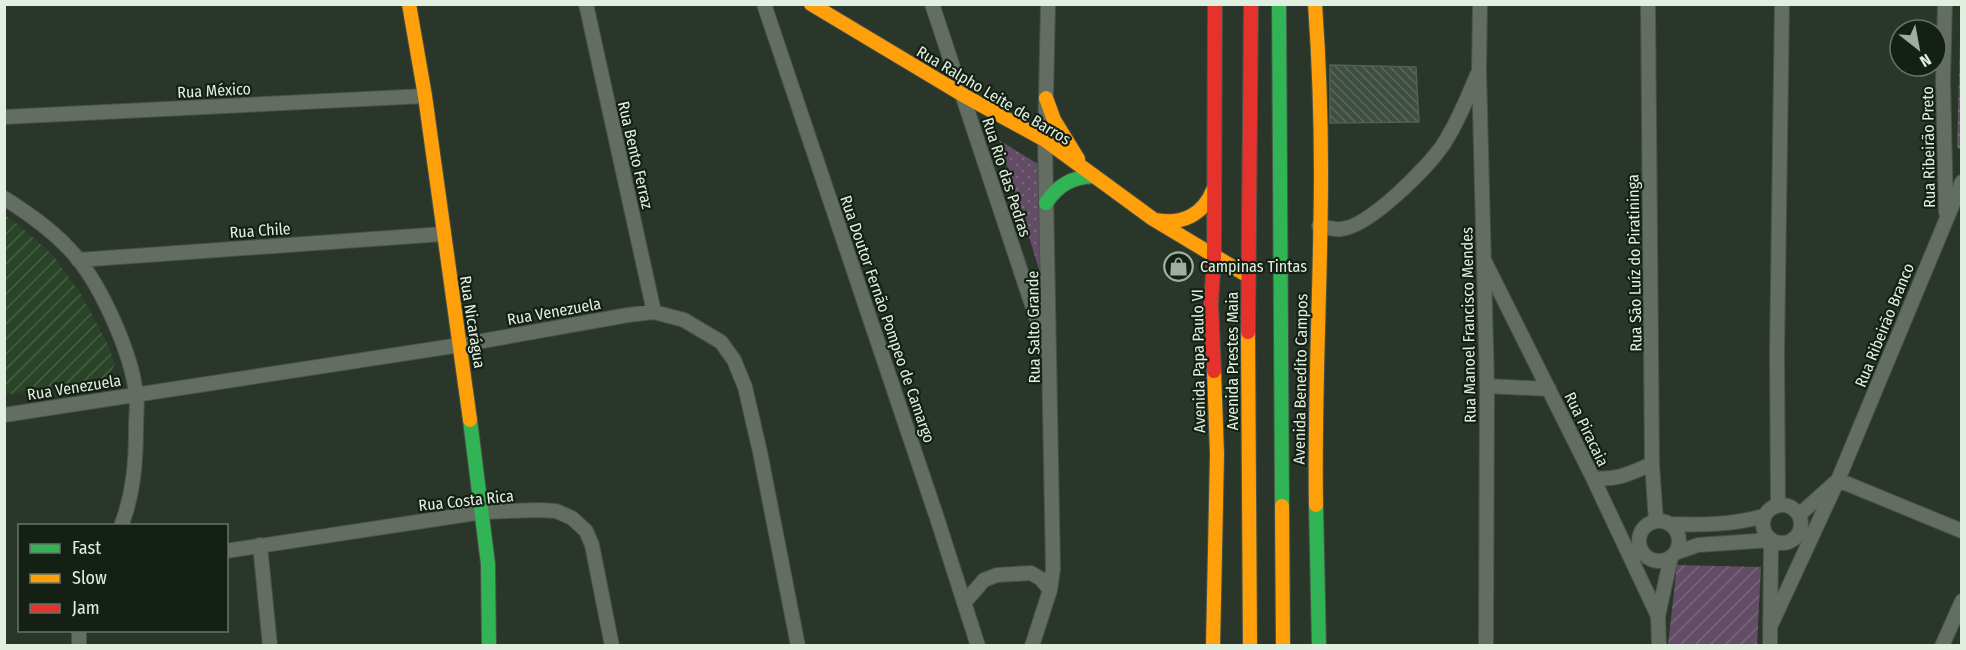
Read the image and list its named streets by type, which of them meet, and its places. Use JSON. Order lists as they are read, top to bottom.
{
  "streets": {
    "main road": [
      "Rua Ralpho Leite de Barros",
      "Rua Nicarágua",
      "Avenida Papa Paulo VI",
      "Avenida Prestes Maia",
      "Avenida Benedito Campos"
    ],
    "street": [
      "Rua México",
      "Rua Ribeirão Preto",
      "Rua Bento Ferraz",
      "Rua Rio das Pedras",
      "Rua Chile",
      "Rua São Luíz do Piratininga",
      "Rua Venezuela",
      "Rua Doutor Fernão Pompeo de Camargo",
      "Rua Manoel Francisco Mendes",
      "Rua Ribeirão Branco",
      "Rua Salto Grande",
      "Rua Piracaia",
      "Rua Costa Rica"
    ]
  },
  "crossings": [
    ["Rua México", "Rua Nicarágua"],
    ["Rua Ralpho Leite de Barros", "Rua Rio das Pedras"],
    ["Rua Ralpho Leite de Barros", "Rua Salto Grande"],
    ["Rua Ralpho Leite de Barros", "Avenida Papa Paulo VI"],
    ["Rua Ralpho Leite de Barros", "Avenida Prestes Maia"],
    ["Rua Ribeirão Preto", "Rua Ribeirão Branco"],
    ["Rua Bento Ferraz", "Rua Venezuela"],
    ["Rua Rio das Pedras", "Rua Salto Grande"],
    ["Rua Chile", "Rua Nicarágua"],
    ["Rua Venezuela", "Rua Nicarágua"],
    ["Rua Nicarágua", "Rua Costa Rica"],
    ["Rua Manoel Francisco Mendes", "Rua Piracaia"]
  ],
  "places": {
    "shop": ["Campinas Tintas"]
  },
  "legend": ["Fast", "Slow", "Jam"],
  "north": "bottom right"
}
